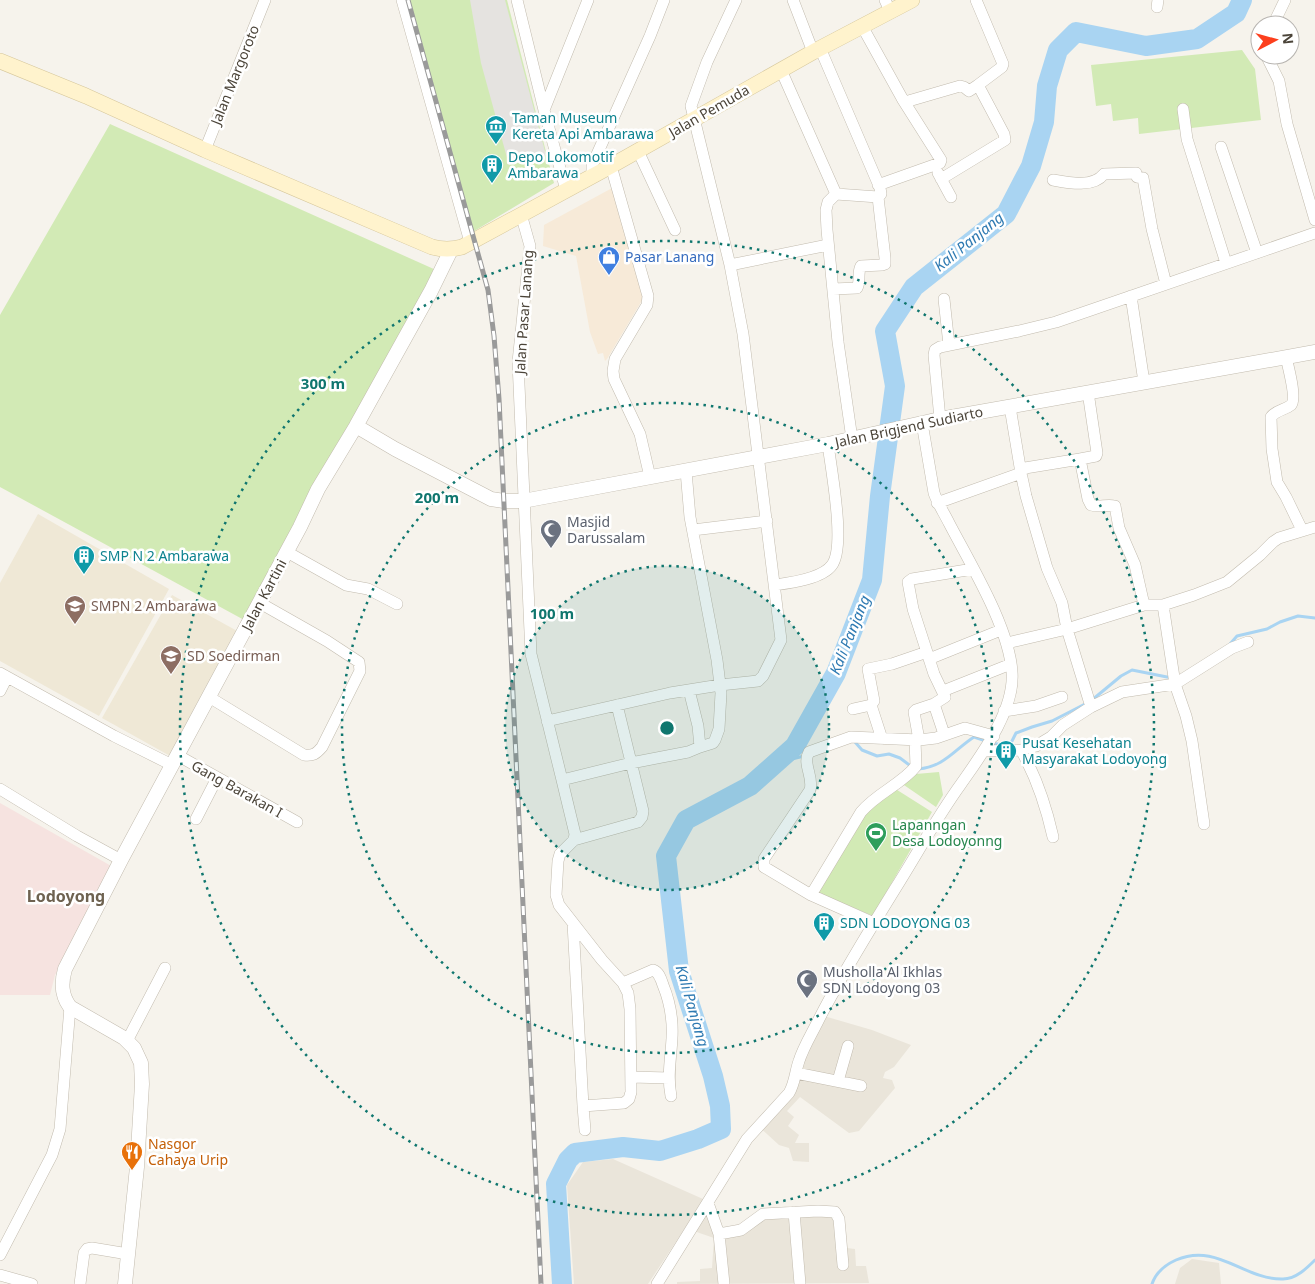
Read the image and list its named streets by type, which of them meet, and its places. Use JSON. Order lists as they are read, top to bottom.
{
  "streets": {
    "main road": ["Jalan Pemuda"],
    "street": [
      "Jalan Margoroto",
      "Jalan Pasar Lanang",
      "Jalan Brigjend Sudiarto",
      "Jalan Kartini",
      "Gang Barakan I"
    ]
  },
  "crossings": [
    ["Jalan Pemuda", "Jalan Pasar Lanang"],
    ["Jalan Pemuda", "Jalan Kartini"],
    ["Jalan Pasar Lanang", "Jalan Brigjend Sudiarto"],
    ["Jalan Brigjend Sudiarto", "Jalan Kartini"],
    ["Jalan Kartini", "Gang Barakan I"]
  ],
  "districts": ["Lodoyong"],
  "water": ["Kali Panjang"],
  "places": {
    "museum": ["Taman Museum Kereta Api Ambarawa"],
    "building": [
      "Depo Lokomotif Ambarawa",
      "SMP N 2 Ambarawa",
      "Pusat Kesehatan Masyarakat Lodoyong",
      "SDN LODOYONG 03"
    ],
    "shop": ["Pasar Lanang"],
    "mosque": ["Masjid Darussalam", "Musholla Al Ikhlas SDN Lodoyong 03"],
    "school or university": ["SMPN 2 Ambarawa", "SD Soedirman"],
    "sports": ["Lapanngan Desa Lodoyonng"],
    "restaurant": ["Nasgor Cahaya Urip"]
  },
  "north": "right",
  "rings": ["300 m", "200 m", "100 m"]
}
